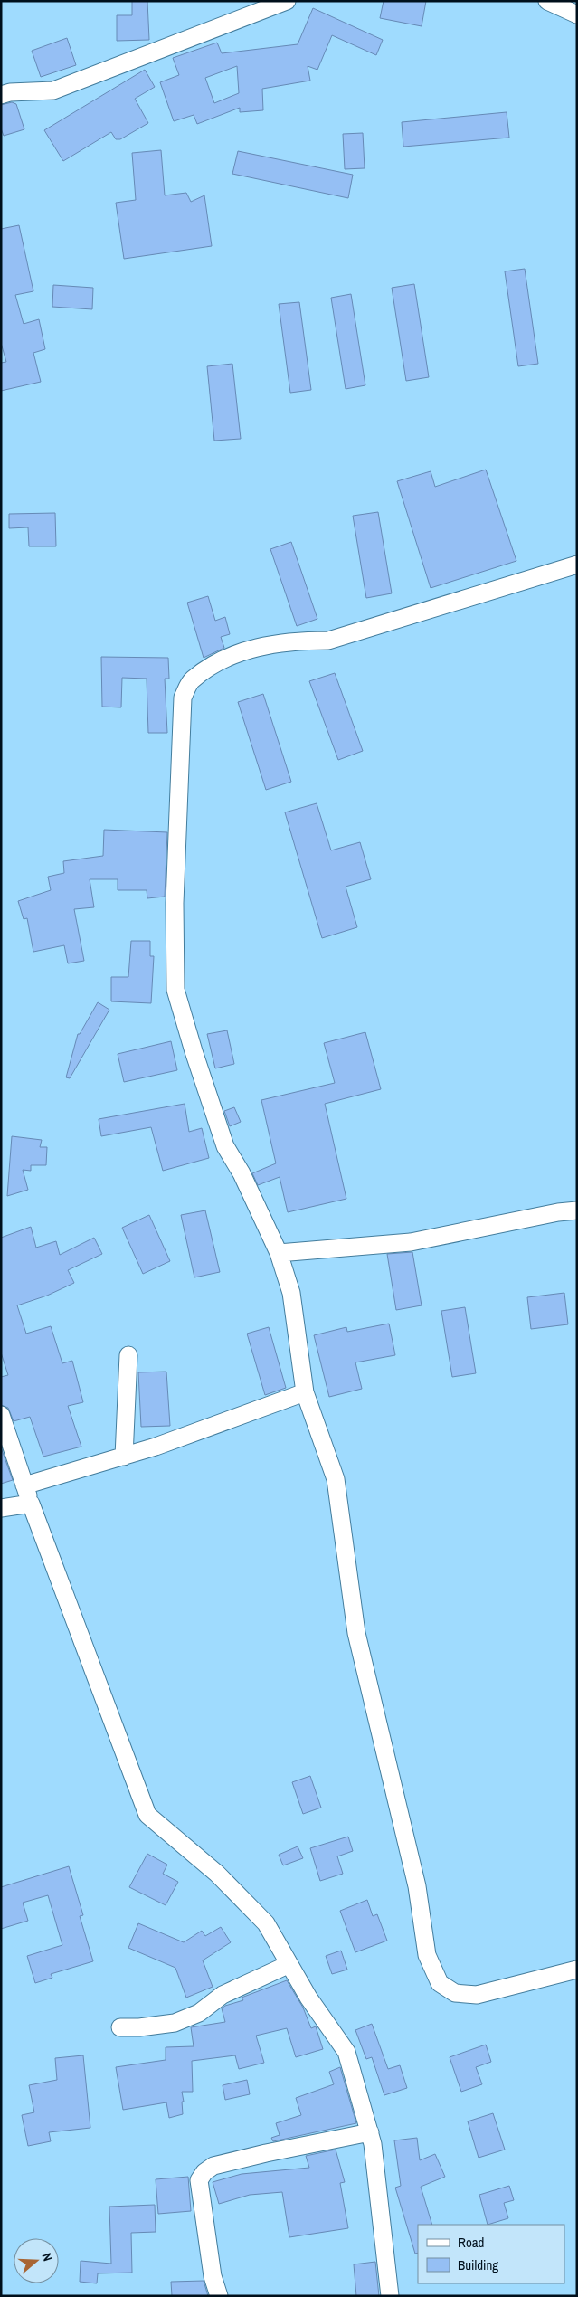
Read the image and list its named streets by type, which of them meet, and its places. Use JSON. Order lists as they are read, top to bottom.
{
  "legend": ["Road", "Building"],
  "north": "right"
}
